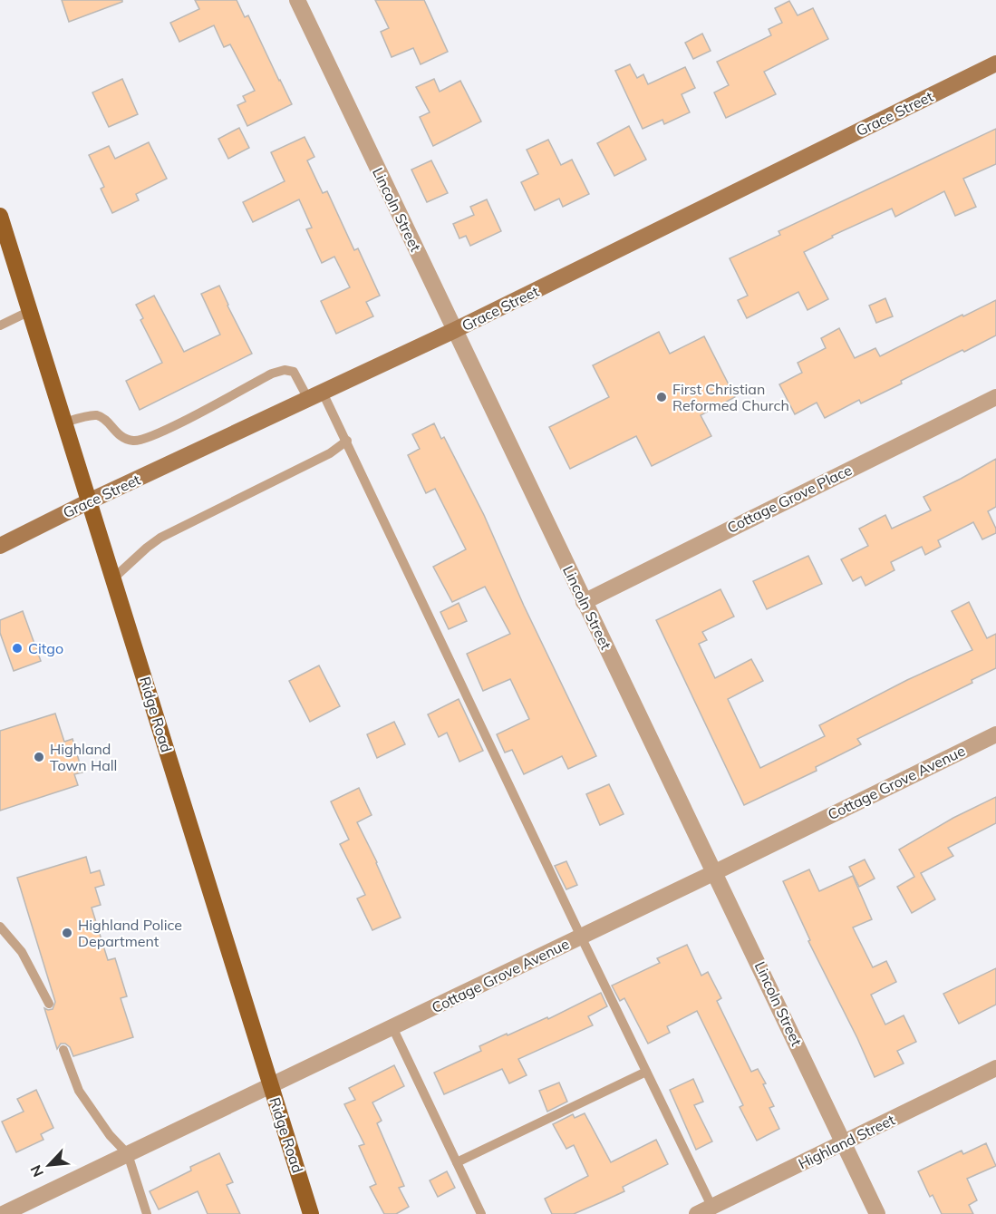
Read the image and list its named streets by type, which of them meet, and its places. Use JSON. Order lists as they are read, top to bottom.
{
  "streets": {
    "main road": ["Ridge Road"],
    "street": [
      "Grace Street",
      "Lincoln Street",
      "Cottage Grove Place",
      "Cottage Grove Avenue",
      "Highland Street"
    ]
  },
  "crossings": [
    ["Grace Street", "Lincoln Street"],
    ["Grace Street", "Ridge Road"],
    ["Lincoln Street", "Cottage Grove Place"],
    ["Lincoln Street", "Cottage Grove Avenue"],
    ["Lincoln Street", "Highland Street"],
    ["Ridge Road", "Cottage Grove Avenue"]
  ],
  "places": [
    "First Christian Reformed Church",
    "Citgo",
    "Highland Town Hall",
    "Highland Police Department"
  ],
  "north": "bottom left"
}
